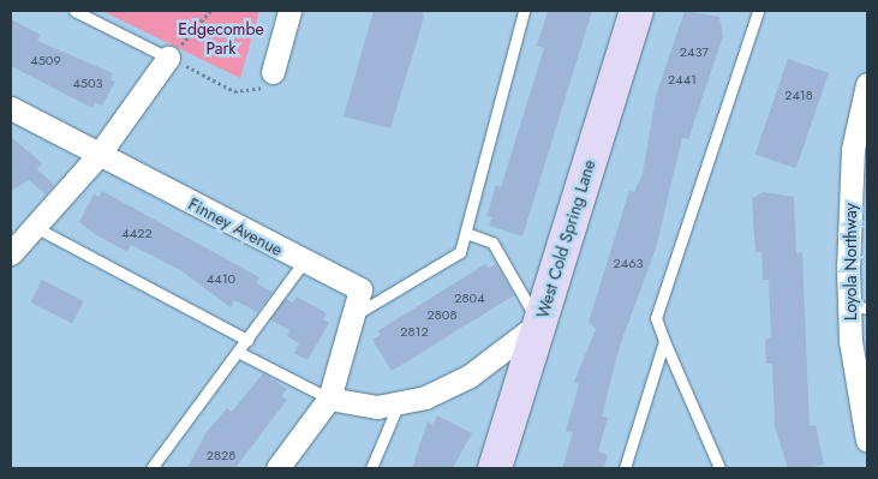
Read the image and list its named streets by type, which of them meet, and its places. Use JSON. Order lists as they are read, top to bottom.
{
  "streets": {
    "main road": ["West Cold Spring Lane"],
    "street": ["Finney Avenue", "Loyola Northway"]
  },
  "parks": ["Edgecombe Park"],
  "house_numbers": [
    "2437",
    "4509",
    "2441",
    "4503",
    "2418",
    "4422",
    "2463",
    "4410",
    "2804",
    "2808",
    "2812",
    "2828"
  ]
}
